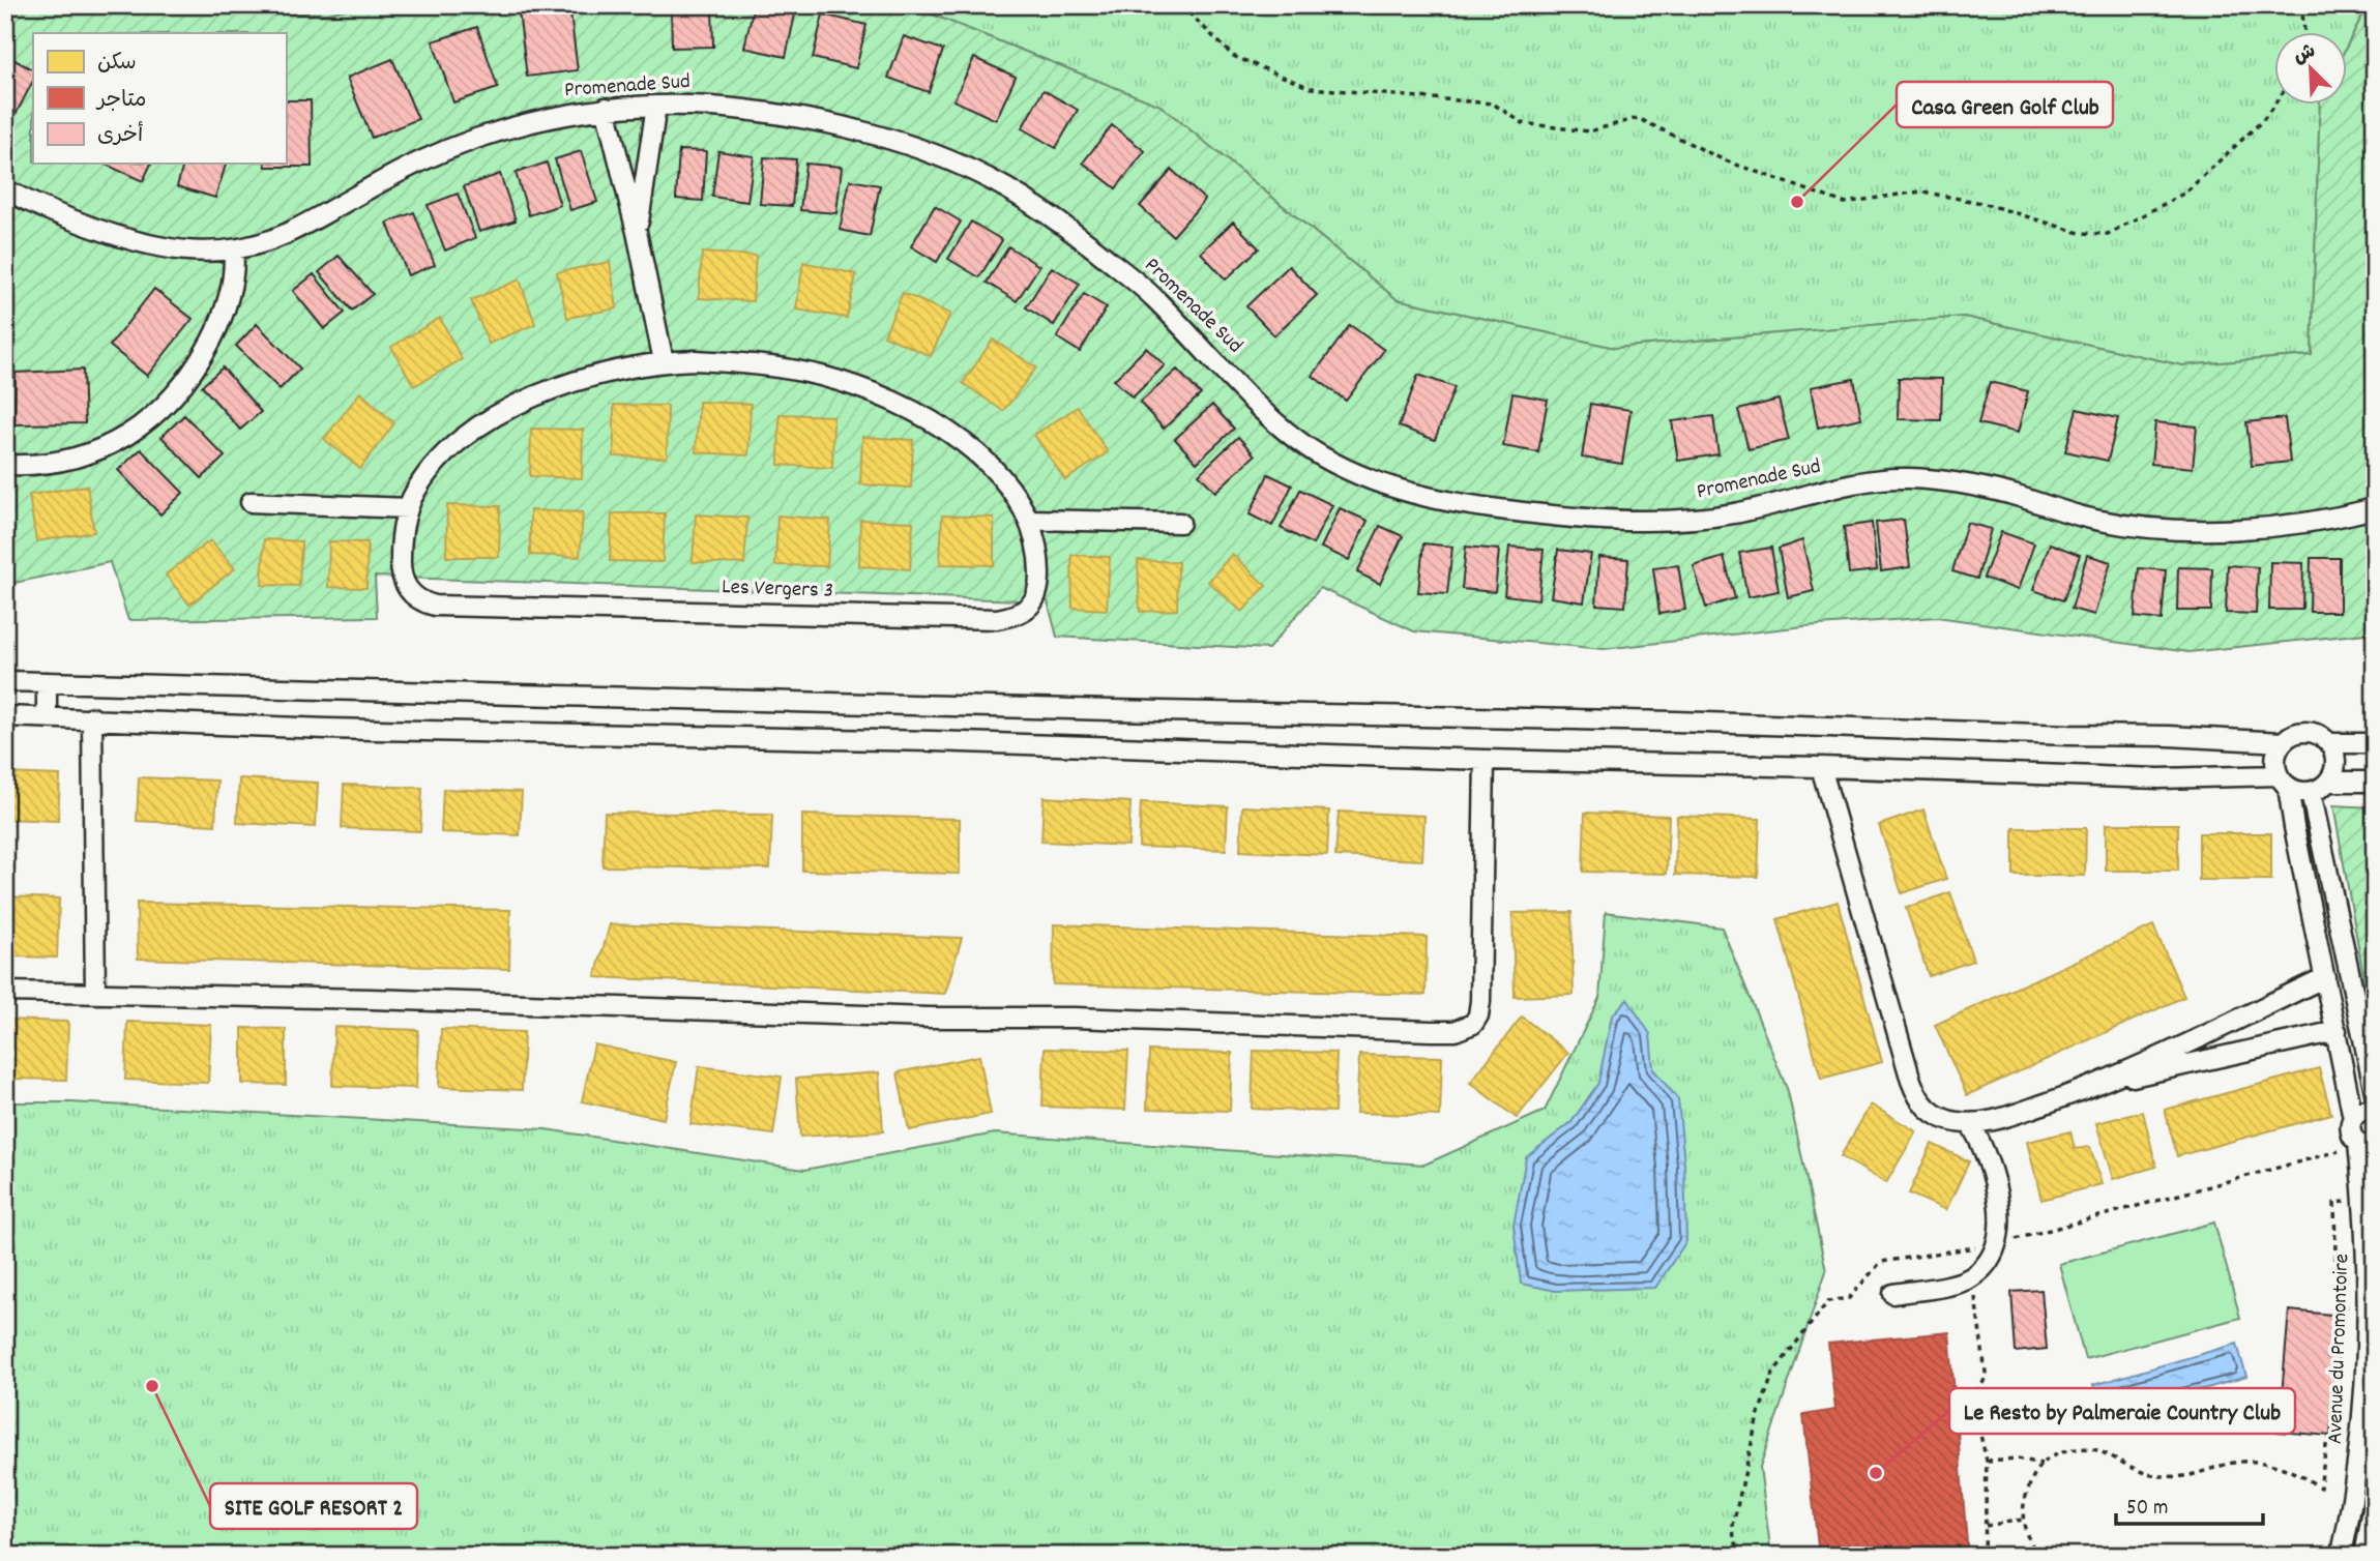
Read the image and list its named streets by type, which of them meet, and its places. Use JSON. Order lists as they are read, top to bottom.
{
  "streets": {
    "street": ["Promenade Sud", "Les Vergers 3", "Avenue du Promontoire"]
  },
  "places": ["Casa Green Golf Club", "SITE GOLF RESORT 2", "Le Resto by Palmeraie Country Club"],
  "legend": ["سكن", "متاجر", "أخرى"],
  "scale_bar": "50 m",
  "north": "top left"
}
